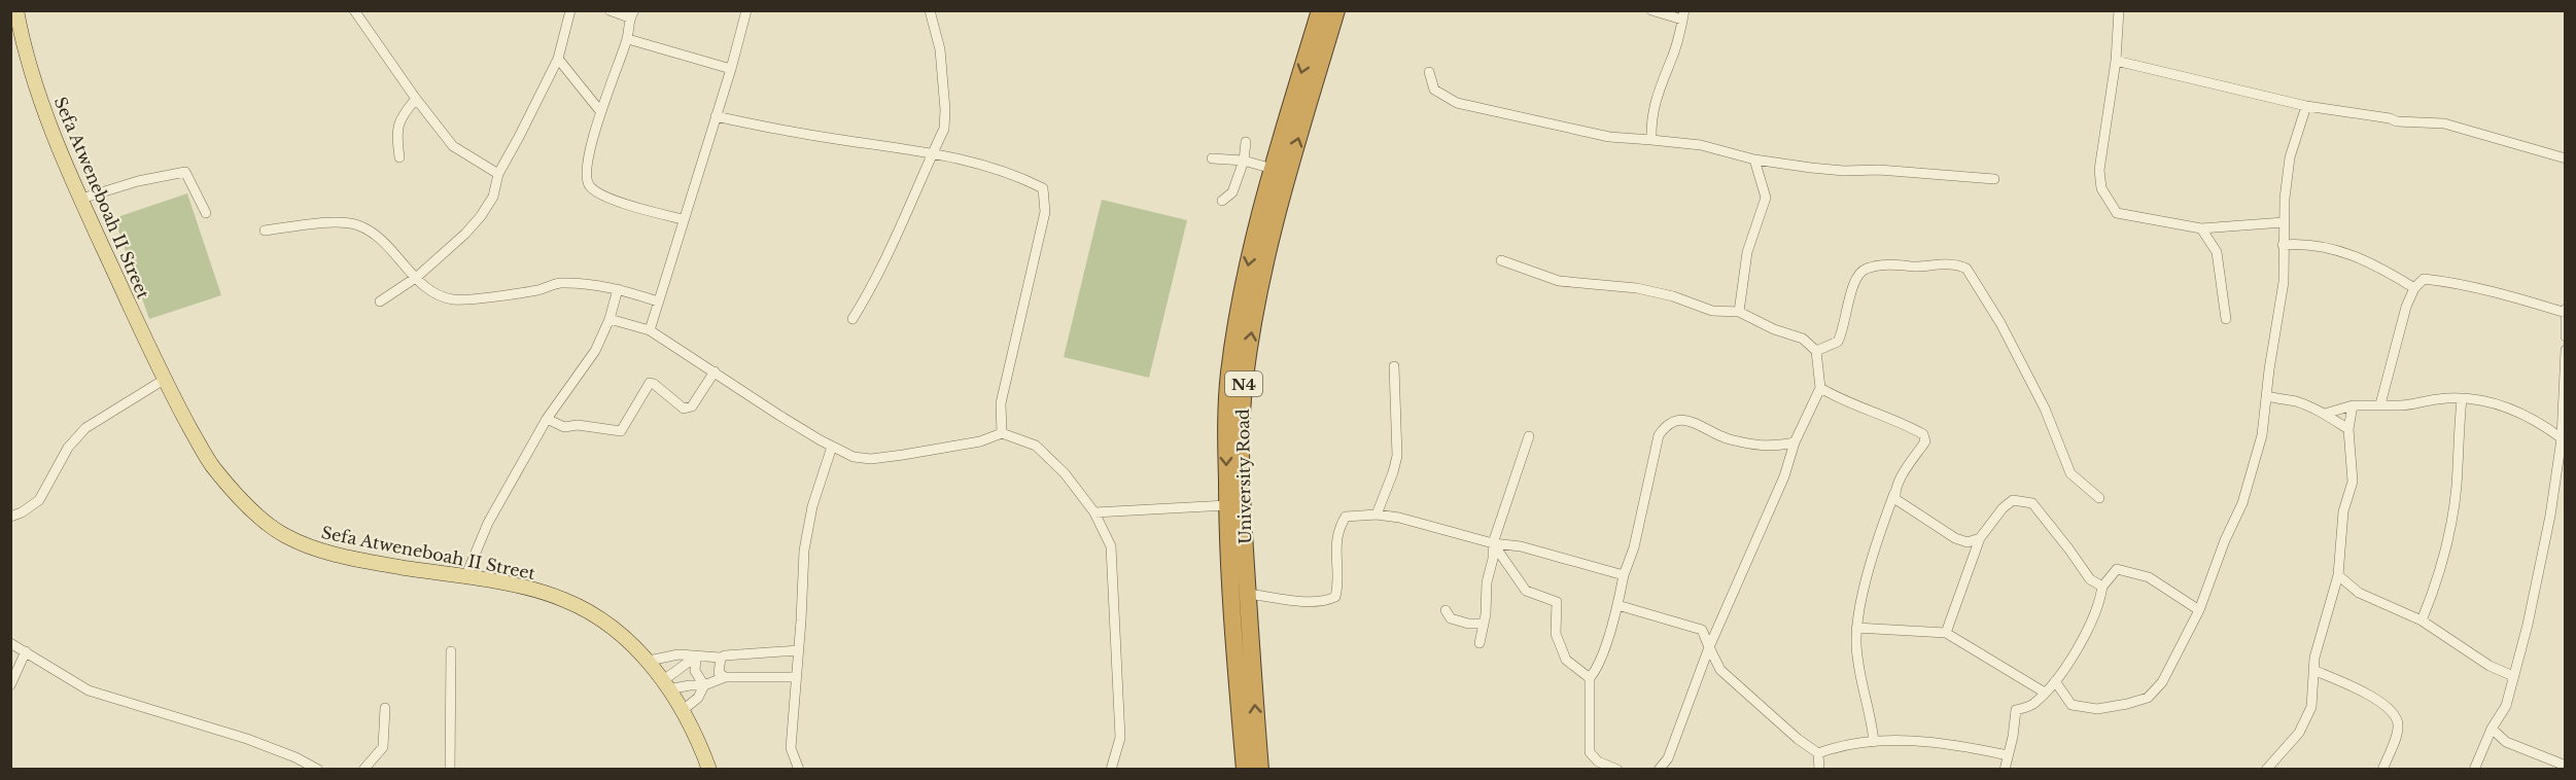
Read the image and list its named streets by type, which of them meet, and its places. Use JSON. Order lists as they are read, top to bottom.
{
  "streets": {
    "highway": ["N4", "University Road"],
    "main road": ["Sefa Atweneboah II Street"]
  }
}
